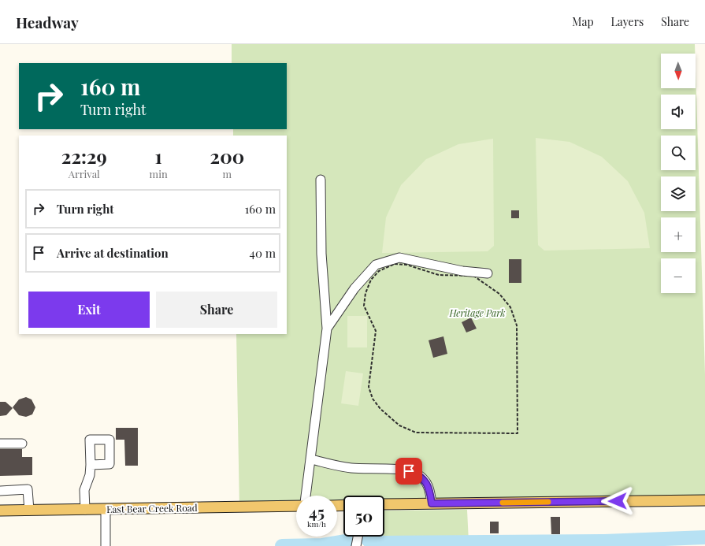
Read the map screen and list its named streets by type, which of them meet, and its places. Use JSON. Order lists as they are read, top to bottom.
{
  "streets": {
    "main road": ["East Bear Creek Road"]
  },
  "parks": ["Heritage Park"],
  "north": "bottom",
  "page": {
    "header": "Headway",
    "nav": ["Map", "Layers", "Share"],
    "map_buttons": ["+", "−"],
    "turn": ["160 m", "Turn right"],
    "eta": [
      "22:29",
      "Arrival",
      "1",
      "min",
      "200",
      "m"
    ],
    "list": [
      {
        "name": "Turn right",
        "value": "160 m"
      },
      {
        "name": "Arrive at destination",
        "value": "40 m"
      }
    ],
    "buttons": ["Exit", "Share"],
    "speed": "45 km/h",
    "limit": "50"
  }
}
